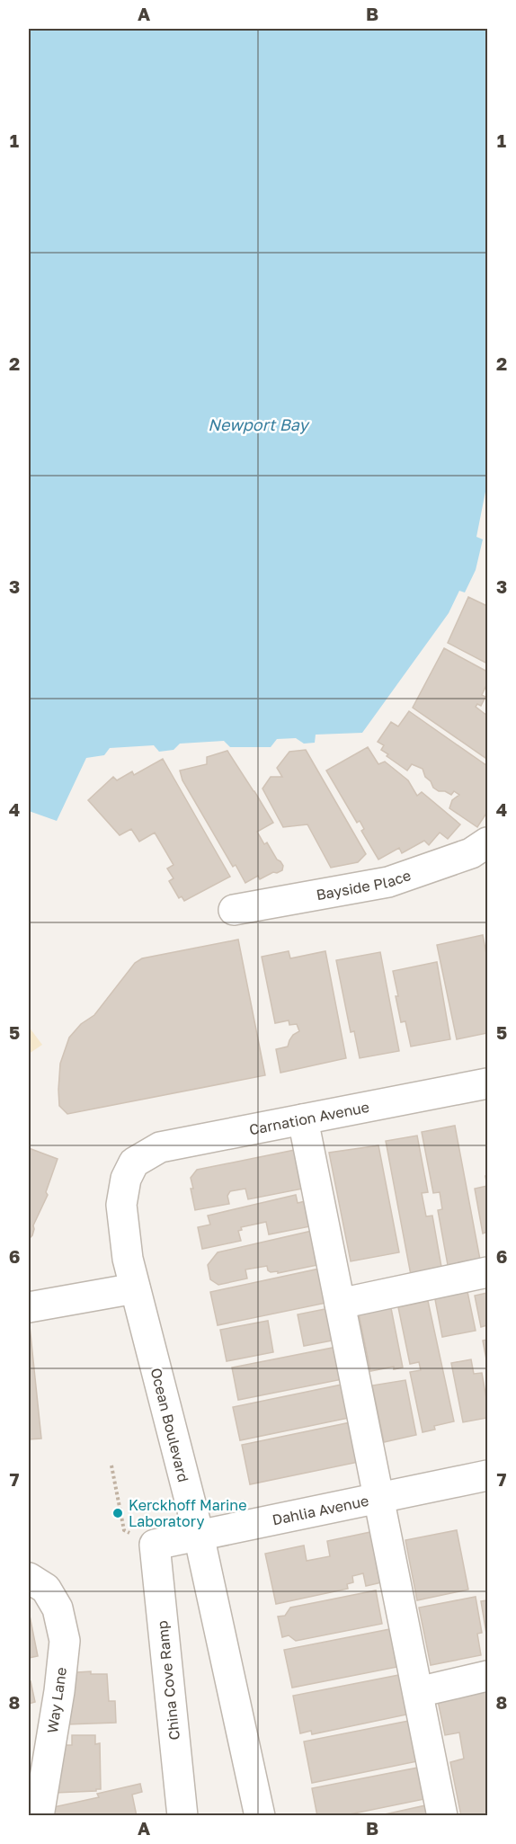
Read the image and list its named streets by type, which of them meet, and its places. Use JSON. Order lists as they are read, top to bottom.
{
  "streets": {
    "street": [
      "Bayside Place",
      "Carnation Avenue",
      "Ocean Boulevard",
      "Dahlia Avenue",
      "China Cove Ramp",
      "Way Lane"
    ]
  },
  "crossings": [
    ["Carnation Avenue", "Ocean Boulevard"],
    ["Ocean Boulevard", "Dahlia Avenue"],
    ["Dahlia Avenue", "China Cove Ramp"]
  ],
  "water": ["Newport Bay"],
  "places": ["Kerckhoff Marine Laboratory"],
  "grid": {
    "columns": ["A", "B"],
    "rows": [
      "1",
      "2",
      "3",
      "4",
      "5",
      "6",
      "7",
      "8"
    ]
  }
}
